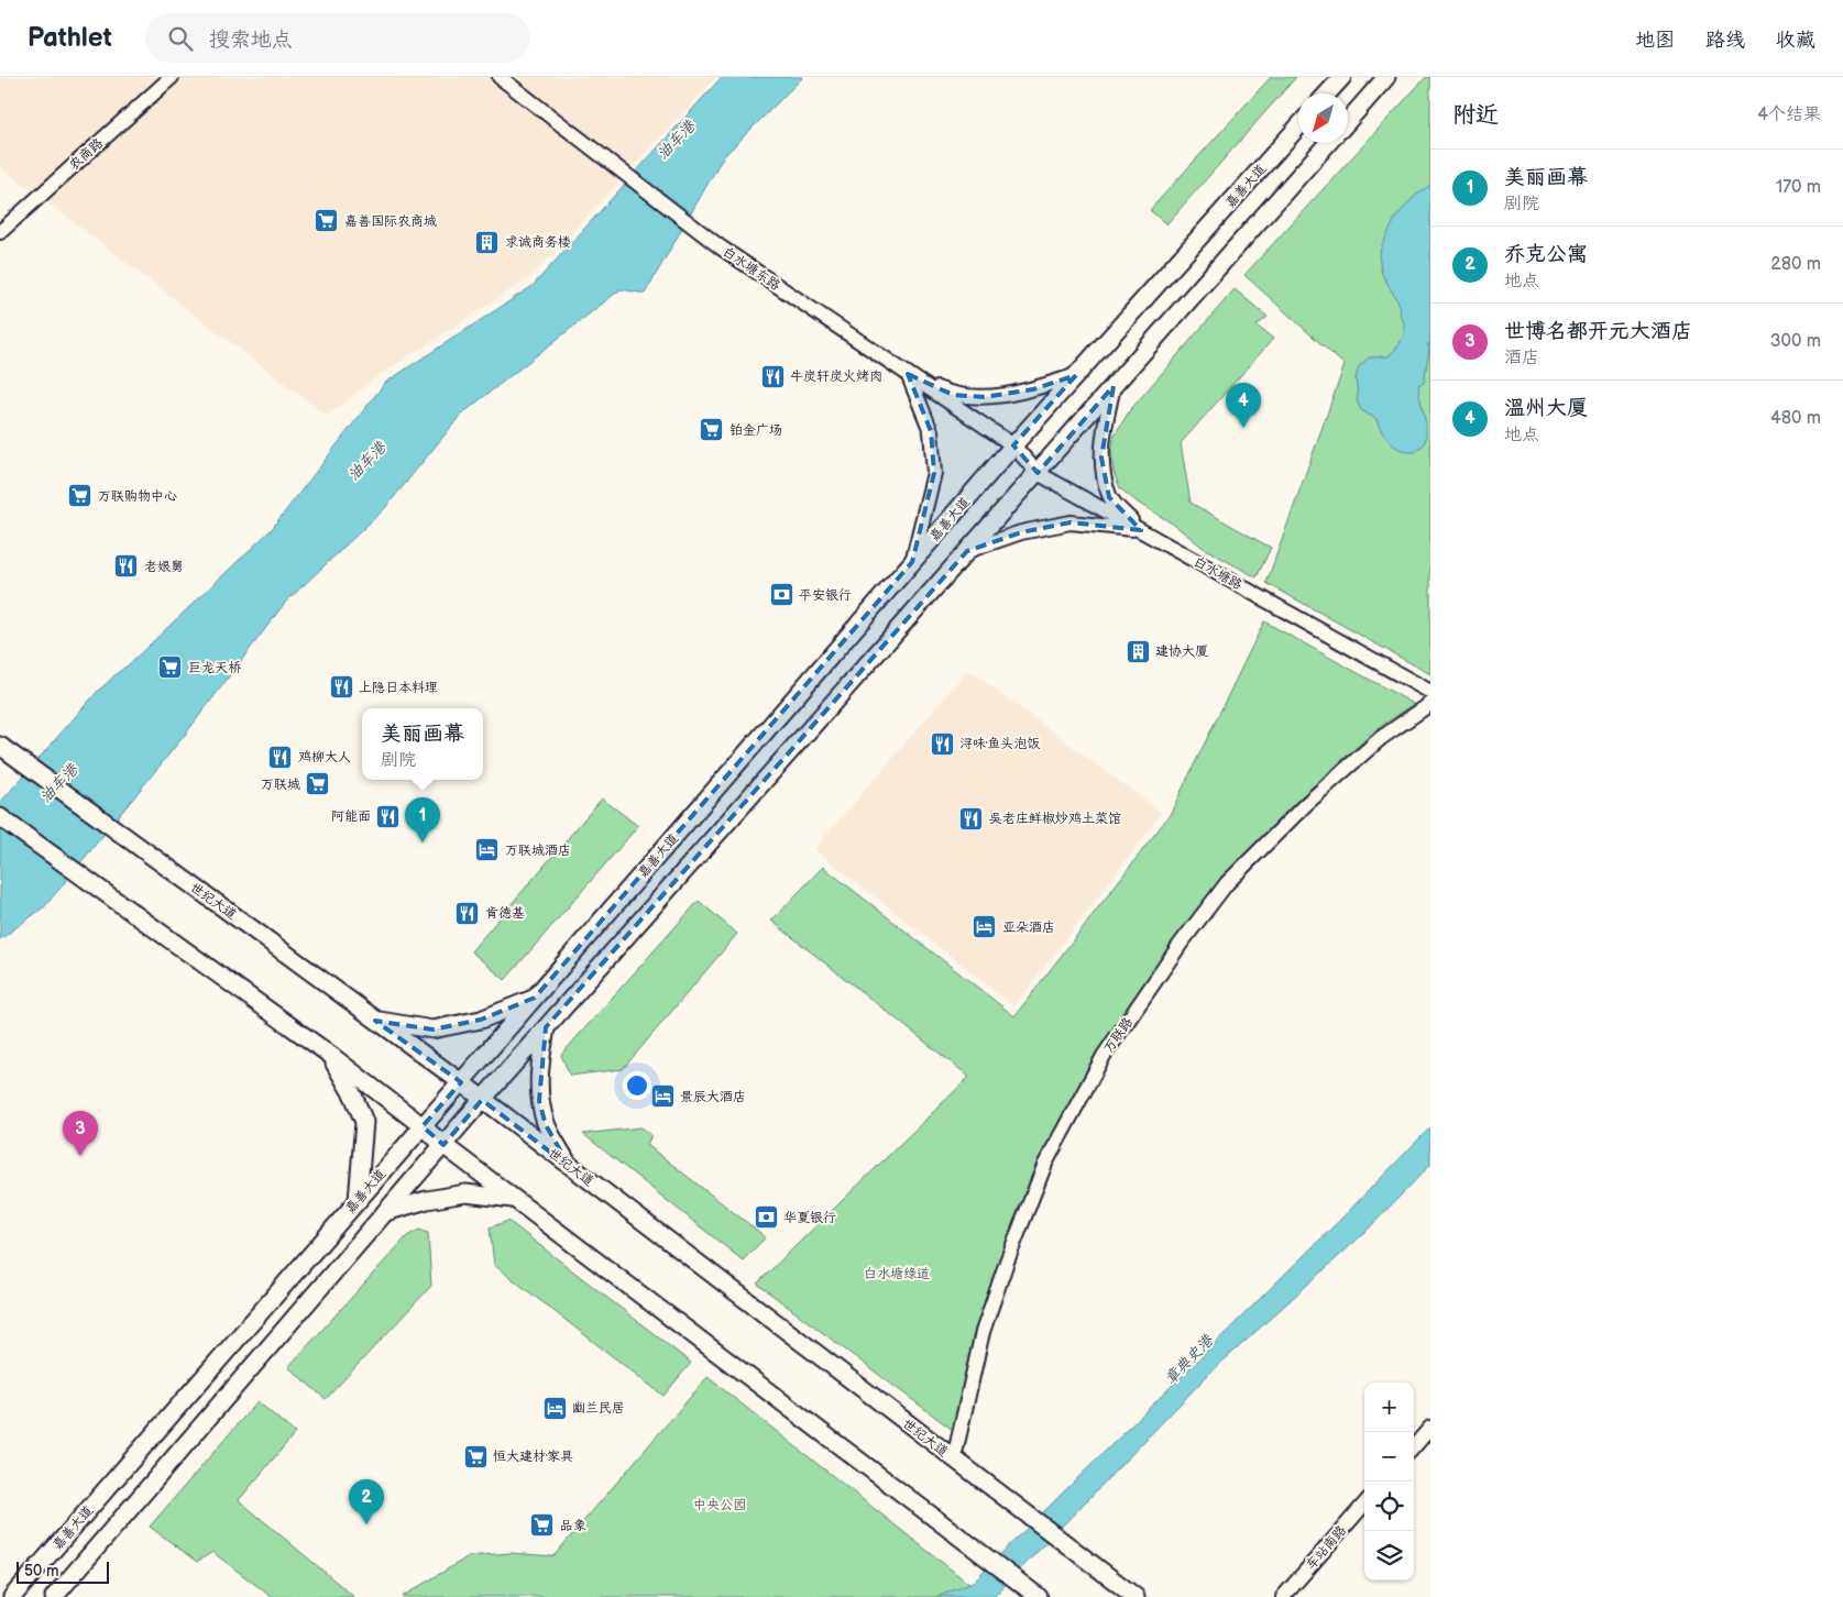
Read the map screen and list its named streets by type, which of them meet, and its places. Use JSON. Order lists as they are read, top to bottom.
{
  "streets": {
    "main road": ["嘉善大道", "世纪大道"],
    "street": [
      "农商路",
      "白水塘东路",
      "白水塘路",
      "万联路",
      "车站南路"
    ]
  },
  "crossings": [
    ["嘉善大道", "白水塘东路"],
    ["嘉善大道", "白水塘路"],
    ["嘉善大道", "世纪大道"],
    ["白水塘东路", "白水塘路"],
    ["世纪大道", "万联路"]
  ],
  "water": ["油车港", "章典史港"],
  "parks": ["白水塘绿道", "中央公园"],
  "places": {
    "supermarket": [
      "嘉善国际农商城",
      "铂金广场",
      "万联购物中心",
      "巨龙天桥",
      "万联城",
      "恒大建材·家具",
      "品象"
    ],
    "building": ["求诚商务楼", "建协大厦"],
    "restaurant": [
      "牛炭轩炭火烤肉",
      "老娘舅",
      "上隐日本料理",
      "浔味·鱼头泡饭",
      "鸡柳大人",
      "阿能面",
      "吴老庄鲜椒炒鸡土菜馆",
      "肯德基"
    ],
    "bank": ["平安银行", "华夏银行"],
    "hotel": [
      "万联城酒店",
      "亚朵酒店",
      "景辰大酒店",
      "幽兰民居"
    ]
  },
  "scale_bar": "50 m",
  "north": "bottom left",
  "page": {
    "header": "Pathlet",
    "search": "搜索地点",
    "nav": ["地图", "路线", "收藏"],
    "heading": ["附近", "4个结果"],
    "list": [
      {
        "mark": "1",
        "name": "美丽画幕",
        "note": "剧院",
        "value": "170 m"
      },
      {
        "mark": "2",
        "name": "乔克公寓",
        "note": "地点",
        "value": "280 m"
      },
      {
        "mark": "3",
        "name": "世博名都开元大酒店",
        "note": "酒店",
        "value": "300 m"
      },
      {
        "mark": "4",
        "name": "温州大厦",
        "note": "地点",
        "value": "480 m"
      }
    ],
    "pins": [
      "4",
      "1",
      "3",
      "2"
    ],
    "popup": ["美丽画幕", "剧院"],
    "map_buttons": ["+", "−"],
    "scale": "50 m"
  }
}
